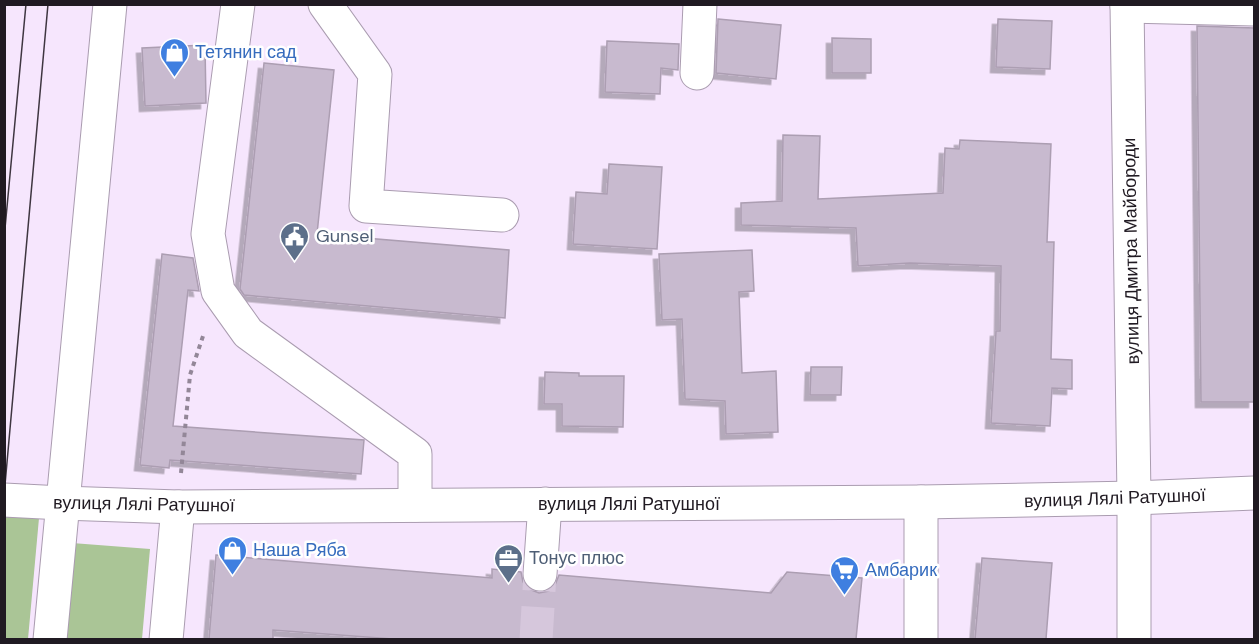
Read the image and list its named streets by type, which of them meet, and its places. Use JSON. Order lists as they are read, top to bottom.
{
  "streets": {
    "street": ["вулиця Дмитра Майбороди", "вулиця Лялі Ратушної"]
  },
  "crossings": [
    ["вулиця Дмитра Майбороди", "вулиця Лялі Ратушної"]
  ],
  "places": {
    "shop": ["Тетянин сад", "Наша Ряба"],
    "public building": ["Gunsel"],
    "office": ["Тонус плюс"],
    "supermarket": ["Амбарик"]
  }
}
